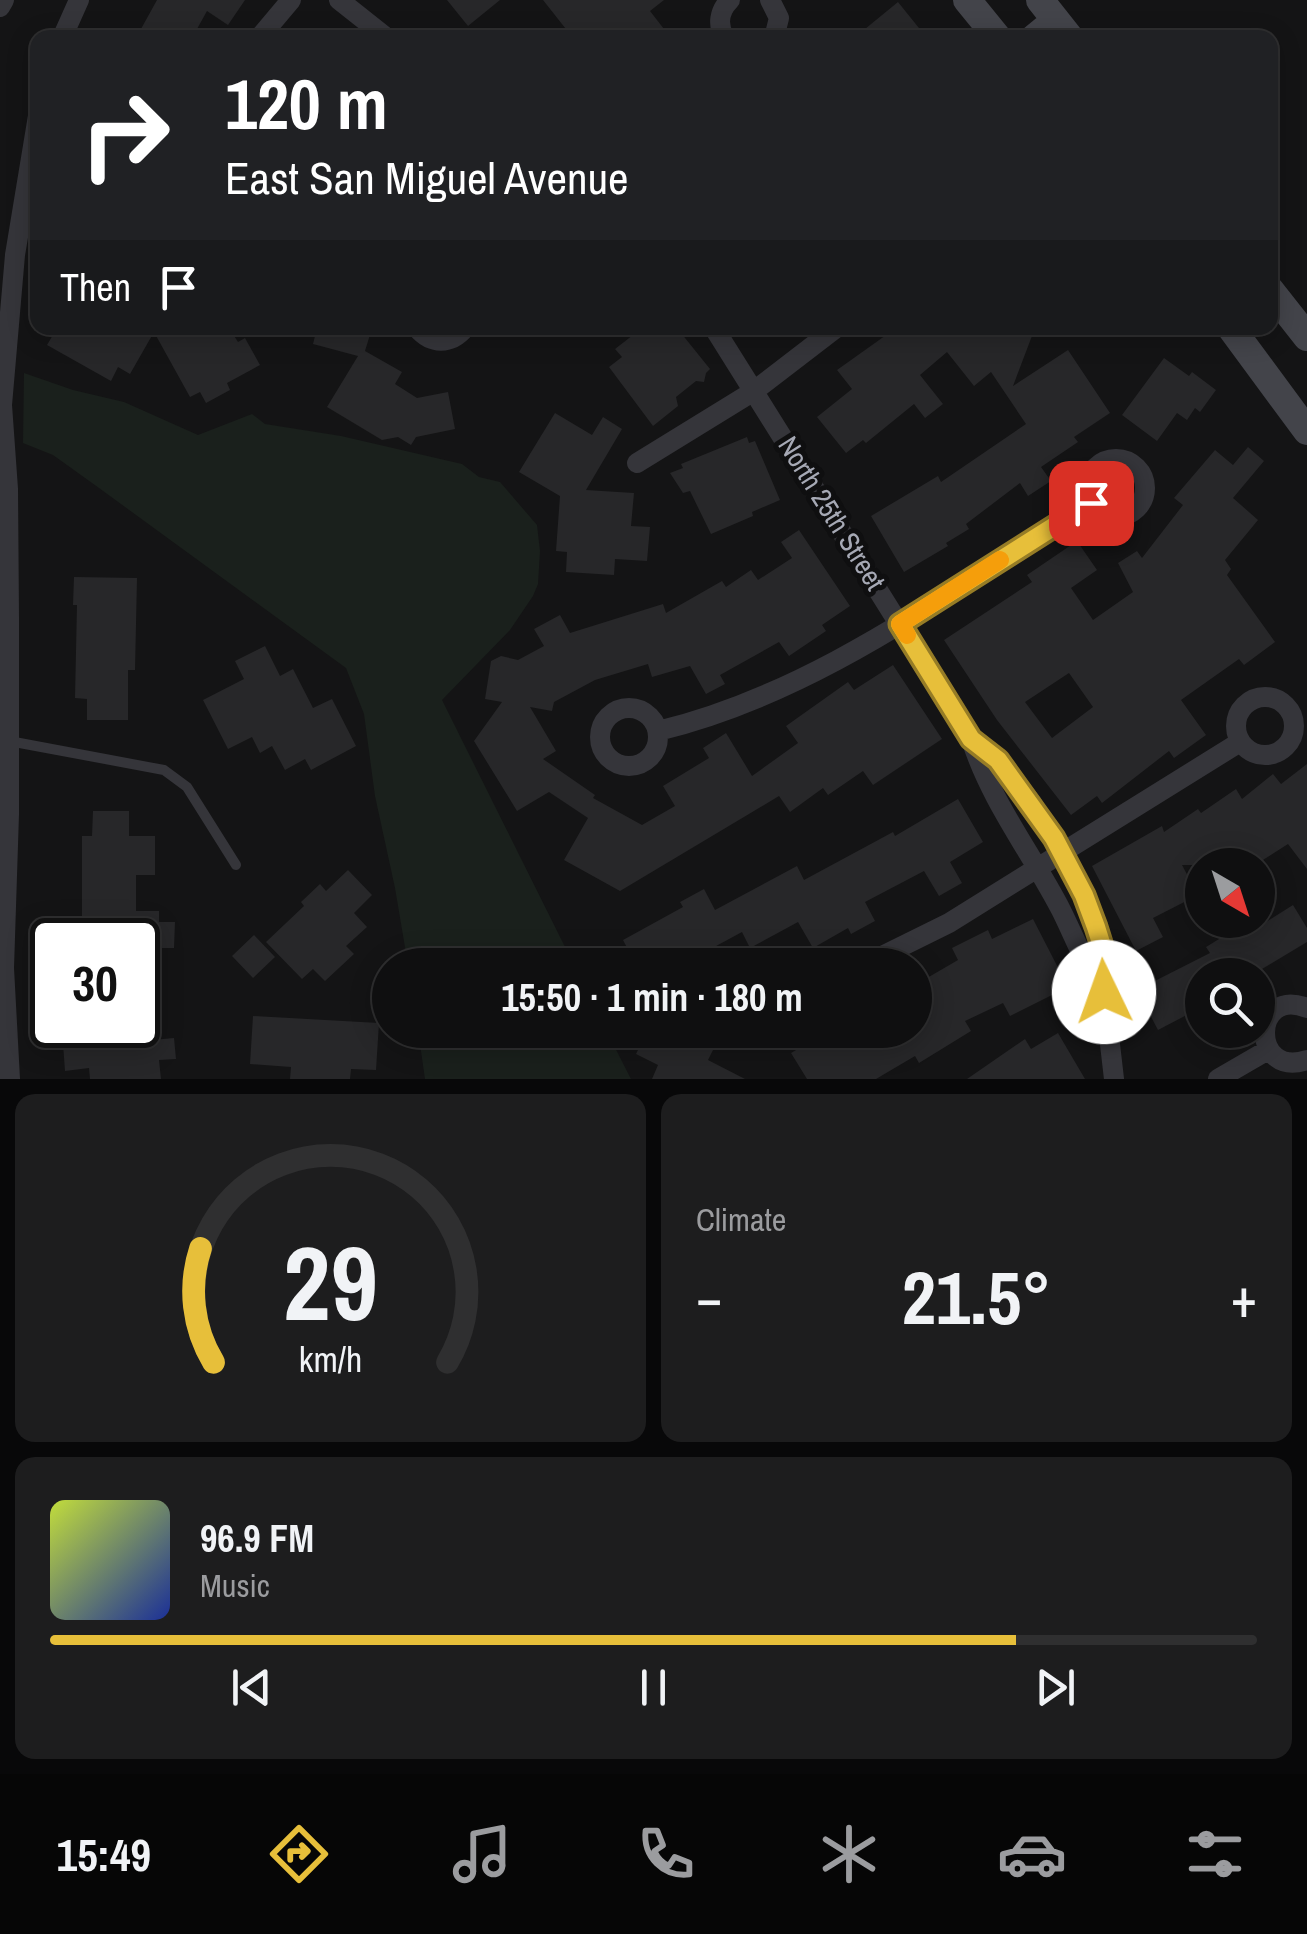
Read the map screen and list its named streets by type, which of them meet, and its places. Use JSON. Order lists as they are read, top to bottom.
{
  "streets": {
    "street": ["North 25th Street"]
  },
  "north": "bottom right",
  "page": {
    "turn": ["120 m", "East San Miguel Avenue"],
    "then": "Then",
    "limit": "30",
    "trip": "15:50 · 1 min · 180 m",
    "tile": "Climate",
    "heat": ["−", "21.5°", "+"],
    "song": ["96.9 FM", "Music"],
    "tabs": "15:49",
    "gauge": ["29", "km/h"]
  }
}
